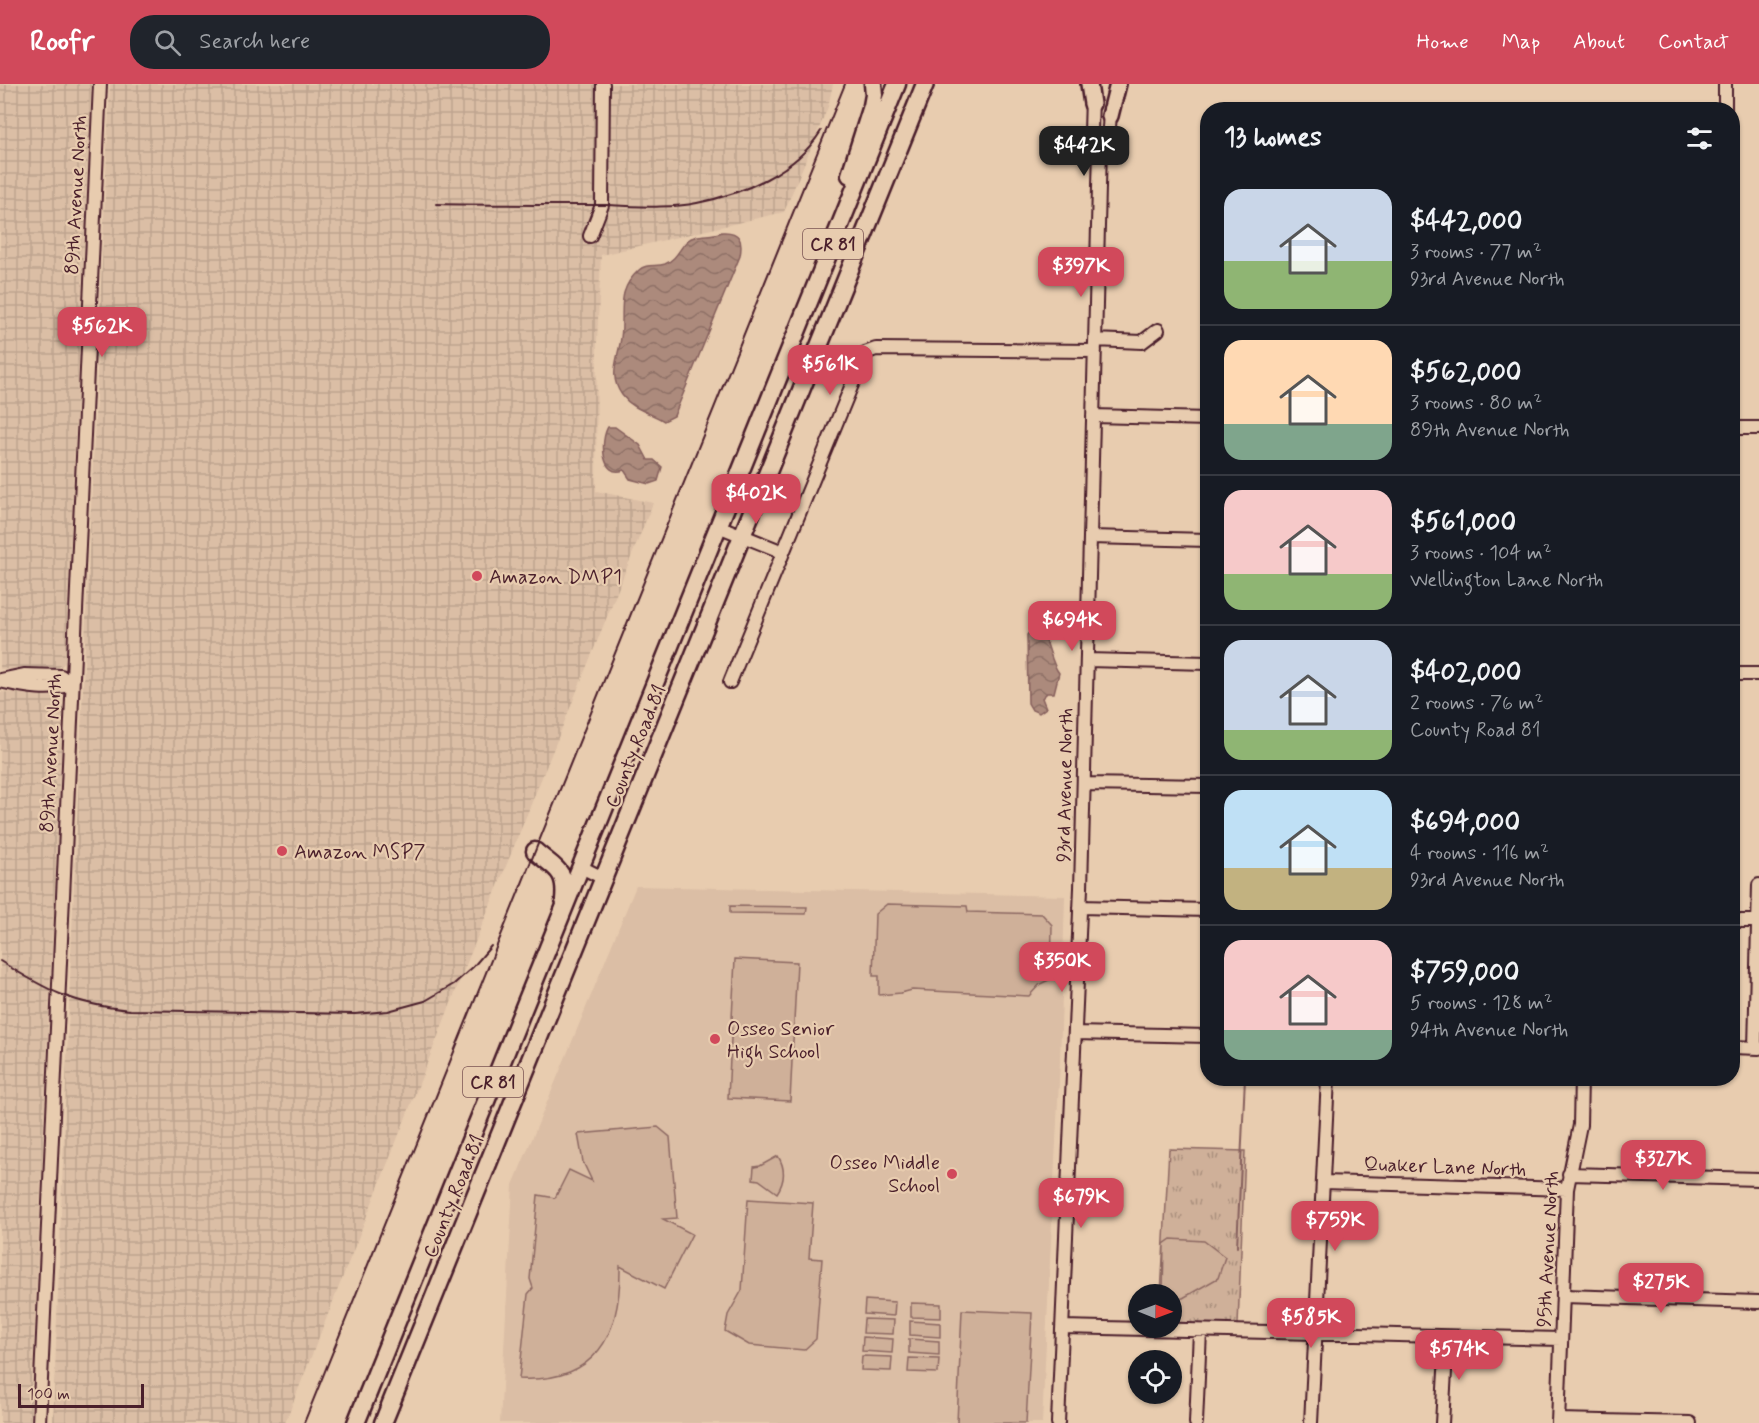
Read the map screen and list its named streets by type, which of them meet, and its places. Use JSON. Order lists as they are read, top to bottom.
{
  "streets": {
    "highway": ["CR 81", "County Road 81"],
    "street": [
      "89th Avenue North",
      "93rd Avenue North",
      "Quaker Lane North",
      "95th Avenue North"
    ]
  },
  "crossings": [
    ["Quaker Lane North", "95th Avenue North"]
  ],
  "places": [
    "Amazon DMP1",
    "Amazon MSP7",
    "Osseo Senior High School",
    "Osseo Middle School"
  ],
  "scale_bar": "100 m",
  "north": "right",
  "page": {
    "header": "Roofr",
    "search": "Search here",
    "nav": [
      "Home",
      "Map",
      "About",
      "Contact"
    ],
    "heading": "13 homes",
    "price": [
      "$442K",
      "$397K",
      "$562K",
      "$561K",
      "$402K",
      "$694K",
      "$350K",
      "$327K",
      "$679K",
      "$759K",
      "$275K",
      "$585K",
      "$574K"
    ],
    "list": [
      {
        "name": "$442,000",
        "note": "3 rooms · 77 m² · 93rd Avenue North"
      },
      {
        "name": "$562,000",
        "note": "3 rooms · 80 m² · 89th Avenue North"
      },
      {
        "name": "$561,000",
        "note": "3 rooms · 104 m² · Wellington Lane North"
      },
      {
        "name": "$402,000",
        "note": "2 rooms · 76 m² · County Road 81"
      },
      {
        "name": "$694,000",
        "note": "4 rooms · 116 m² · 93rd Avenue North"
      },
      {
        "name": "$759,000",
        "note": "5 rooms · 128 m² · 94th Avenue North"
      }
    ],
    "scale": "100 m"
  }
}
